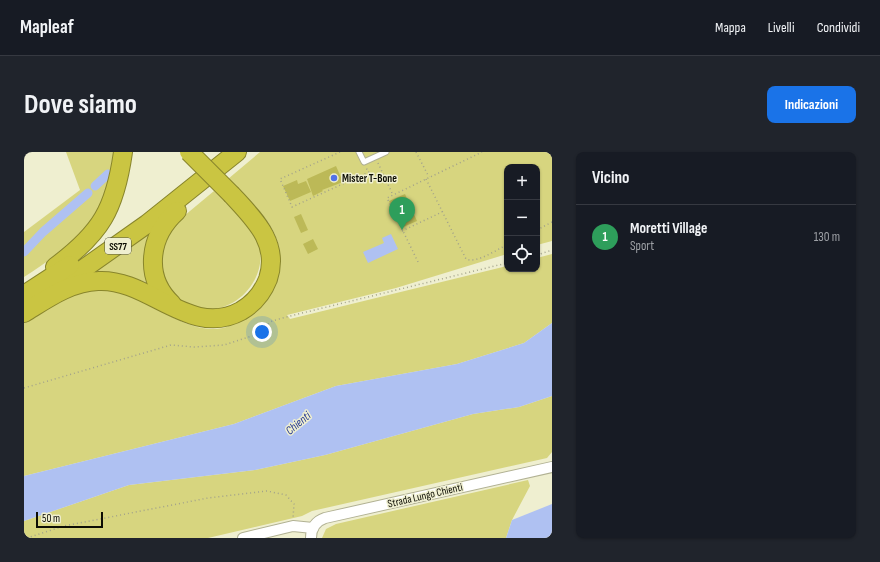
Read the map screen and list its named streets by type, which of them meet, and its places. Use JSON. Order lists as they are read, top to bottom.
{
  "streets": {
    "highway": ["SS77"],
    "street": ["Strada Lungo Chienti"]
  },
  "water": ["Chienti"],
  "places": ["Mister T-Bone"],
  "scale_bar": "50 m",
  "page": {
    "header": "Mapleaf",
    "nav": ["Mappa", "Livelli", "Condividi"],
    "buttons": "Indicazioni",
    "title": "Dove siamo",
    "heading": "Vicino",
    "map_buttons": ["+", "−"],
    "pins": "1",
    "list": [
      {
        "mark": "1",
        "name": "Moretti Village",
        "note": "Sport",
        "value": "130 m"
      }
    ],
    "scale": "50 m"
  }
}
